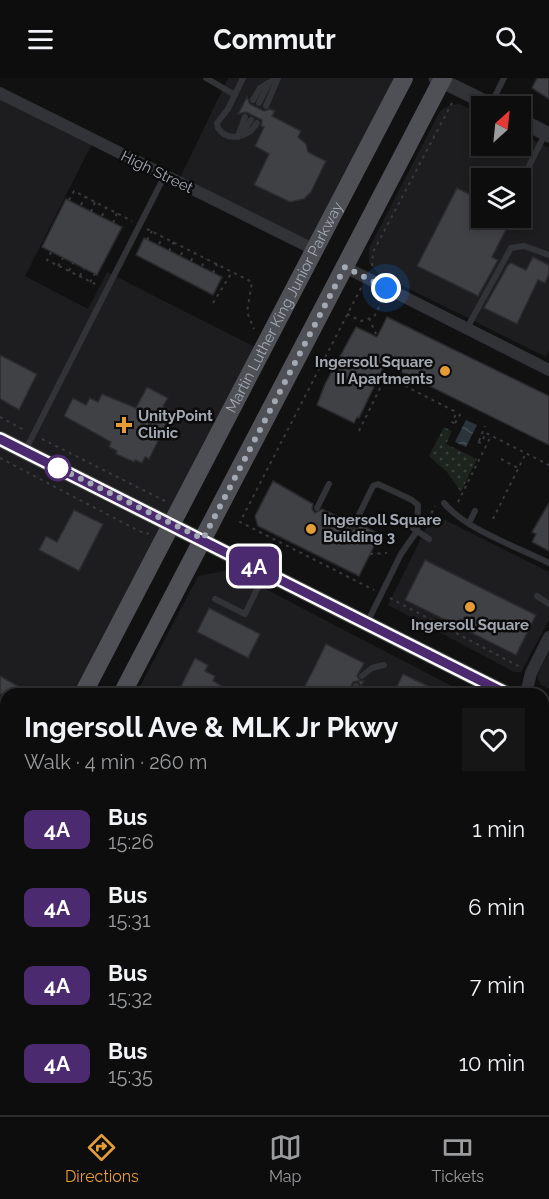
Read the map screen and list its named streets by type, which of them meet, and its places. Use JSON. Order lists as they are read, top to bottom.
{
  "streets": {
    "main road": ["Martin Luther King Junior Parkway"],
    "street": ["High Street"]
  },
  "crossings": [
    ["High Street", "Martin Luther King Junior Parkway"]
  ],
  "places": {
    "other": ["Ingersoll Square II Apartments", "Ingersoll Square Building 3", "Ingersoll Square"],
    "health": ["UnityPoint Clinic"]
  },
  "lines": ["bus line 4A"],
  "north": "top right",
  "page": {
    "header": "Commutr",
    "on_map": "4A",
    "heading": ["Ingersoll Ave & MLK Jr Pkwy", "Walk · 4 min · 260 m"],
    "list": [
      {
        "mark": "4A",
        "name": "Bus",
        "note": "15:26",
        "value": "1 min"
      },
      {
        "mark": "4A",
        "name": "Bus",
        "note": "15:31",
        "value": "6 min"
      },
      {
        "mark": "4A",
        "name": "Bus",
        "note": "15:32",
        "value": "7 min"
      },
      {
        "mark": "4A",
        "name": "Bus",
        "note": "15:35",
        "value": "10 min"
      }
    ],
    "tabs": ["Directions", "Map", "Tickets"]
  }
}
